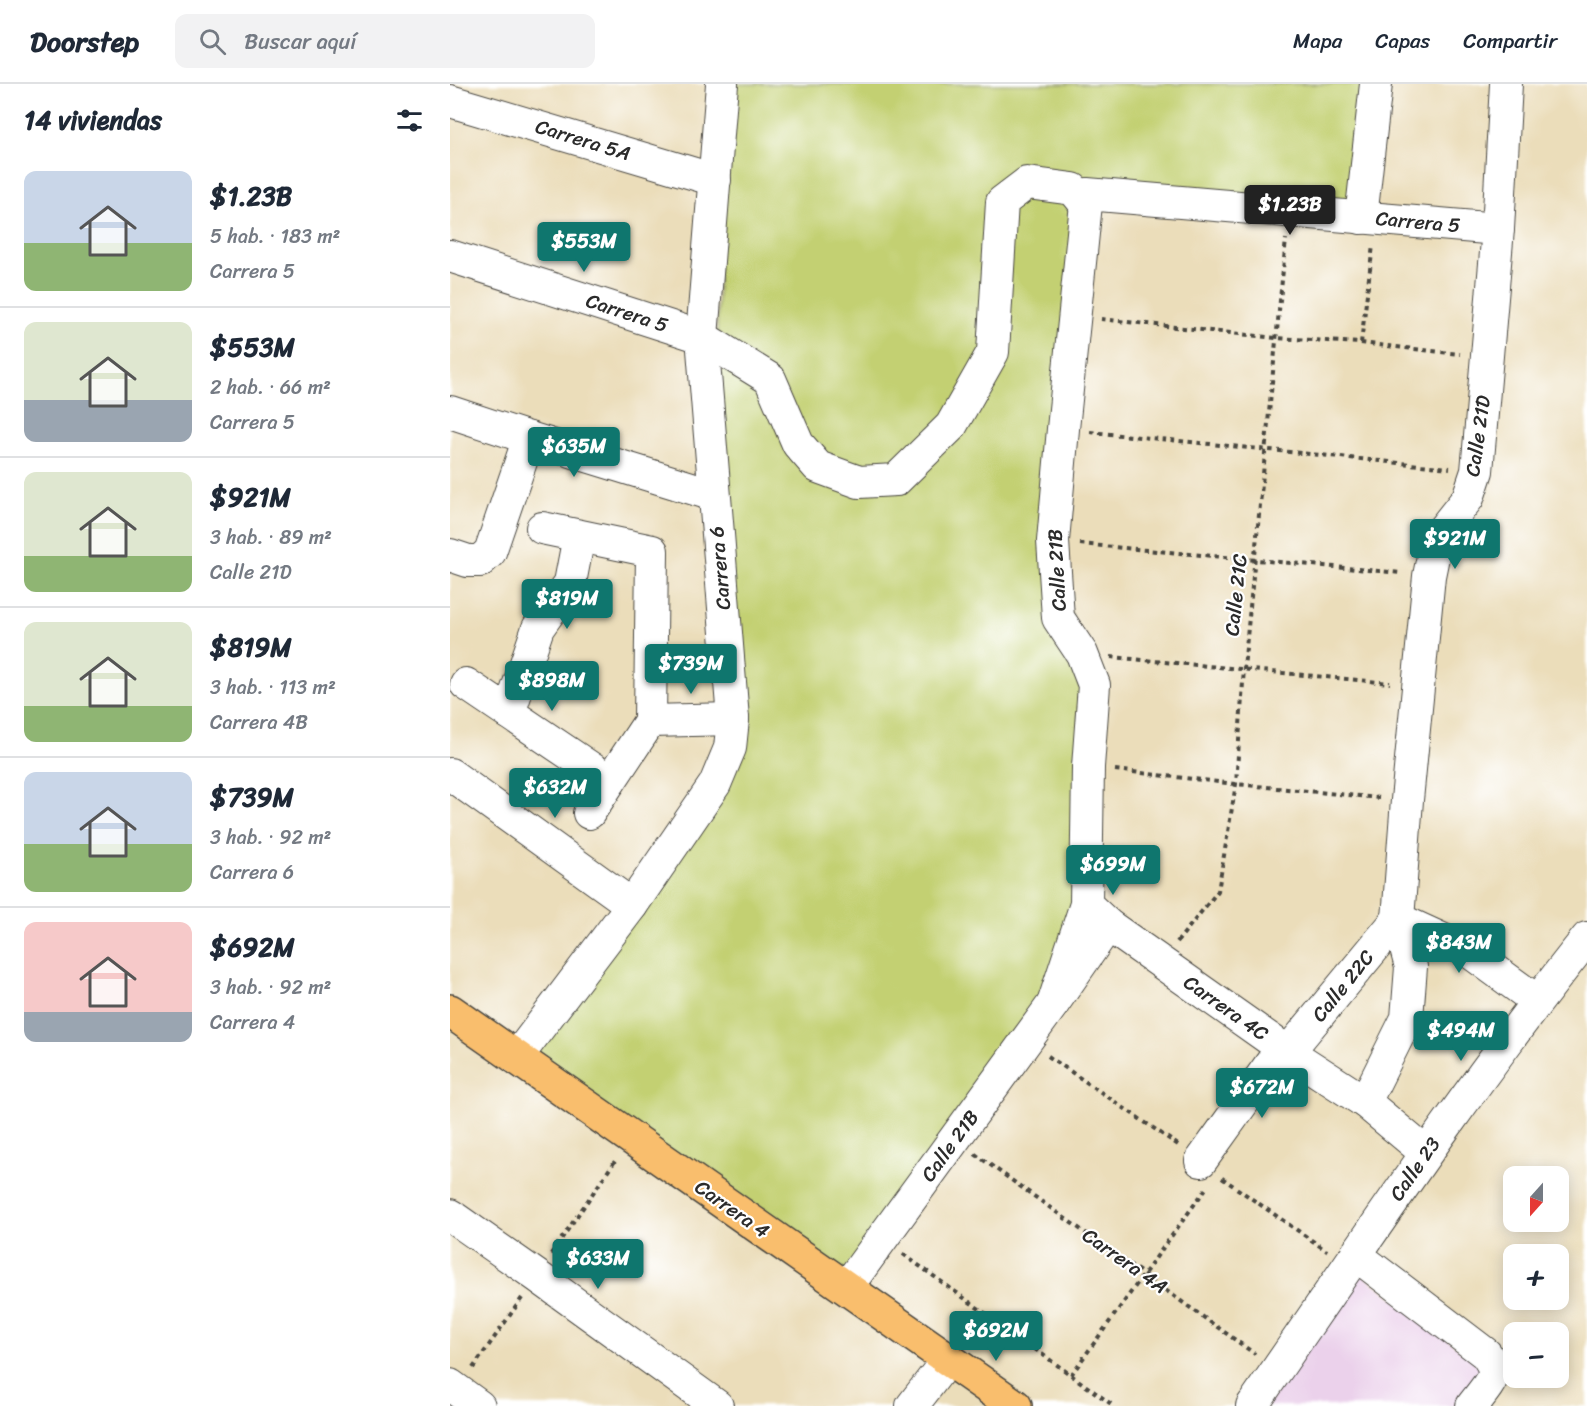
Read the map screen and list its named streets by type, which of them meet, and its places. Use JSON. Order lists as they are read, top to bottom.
{
  "streets": {
    "main road": ["Carrera 4"],
    "street": [
      "Carrera 5A",
      "Carrera 5",
      "Calle 21D",
      "Carrera 6",
      "Calle 21B",
      "Calle 22C",
      "Carrera 4C",
      "Calle 23"
    ],
    "path": ["Calle 21C", "Carrera 4A"]
  },
  "crossings": [
    ["Carrera 5A", "Carrera 6"],
    ["Carrera 5", "Calle 21D"],
    ["Carrera 5", "Carrera 6"],
    ["Carrera 5", "Calle 21B"],
    ["Carrera 5", "Calle 21C"],
    ["Calle 21D", "Calle 22C"],
    ["Calle 21D", "Carrera 4C"],
    ["Carrera 6", "Carrera 4"],
    ["Calle 21B", "Carrera 4C"],
    ["Calle 21B", "Carrera 4"],
    ["Calle 21C", "Carrera 4C"],
    ["Calle 22C", "Carrera 4C"],
    ["Carrera 4C", "Calle 23"],
    ["Calle 23", "Carrera 4A"]
  ],
  "north": "bottom",
  "page": {
    "header": "Doorstep",
    "search": "Buscar aquí",
    "nav": ["Mapa", "Capas", "Compartir"],
    "heading": "14 viviendas",
    "list": [
      {
        "name": "$1.23B",
        "note": "5 hab. · 183 m² · Carrera 5"
      },
      {
        "name": "$553M",
        "note": "2 hab. · 66 m² · Carrera 5"
      },
      {
        "name": "$921M",
        "note": "3 hab. · 89 m² · Calle 21D"
      },
      {
        "name": "$819M",
        "note": "3 hab. · 113 m² · Carrera 4B"
      },
      {
        "name": "$739M",
        "note": "3 hab. · 92 m² · Carrera 6"
      },
      {
        "name": "$692M",
        "note": "3 hab. · 92 m² · Carrera 4"
      }
    ],
    "price": [
      "$1.23B",
      "$553M",
      "$635M",
      "$921M",
      "$819M",
      "$739M",
      "$898M",
      "$632M",
      "$699M",
      "$843M",
      "$494M",
      "$672M",
      "$633M",
      "$692M"
    ],
    "map_buttons": ["+", "−"]
  }
}
